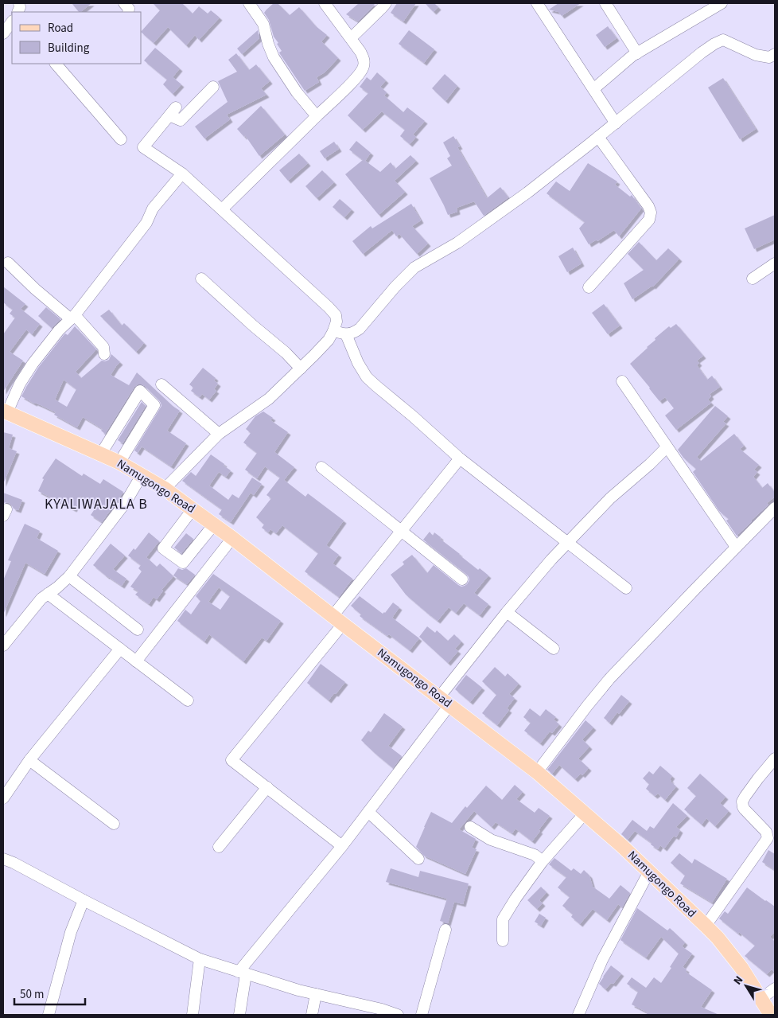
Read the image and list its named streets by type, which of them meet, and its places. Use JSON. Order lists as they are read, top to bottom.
{
  "streets": {
    "main road": ["Namugongo Road"]
  },
  "districts": ["KYALIWAJALA B"],
  "legend": ["Road", "Building"],
  "scale_bar": "50 m",
  "north": "top left"
}
